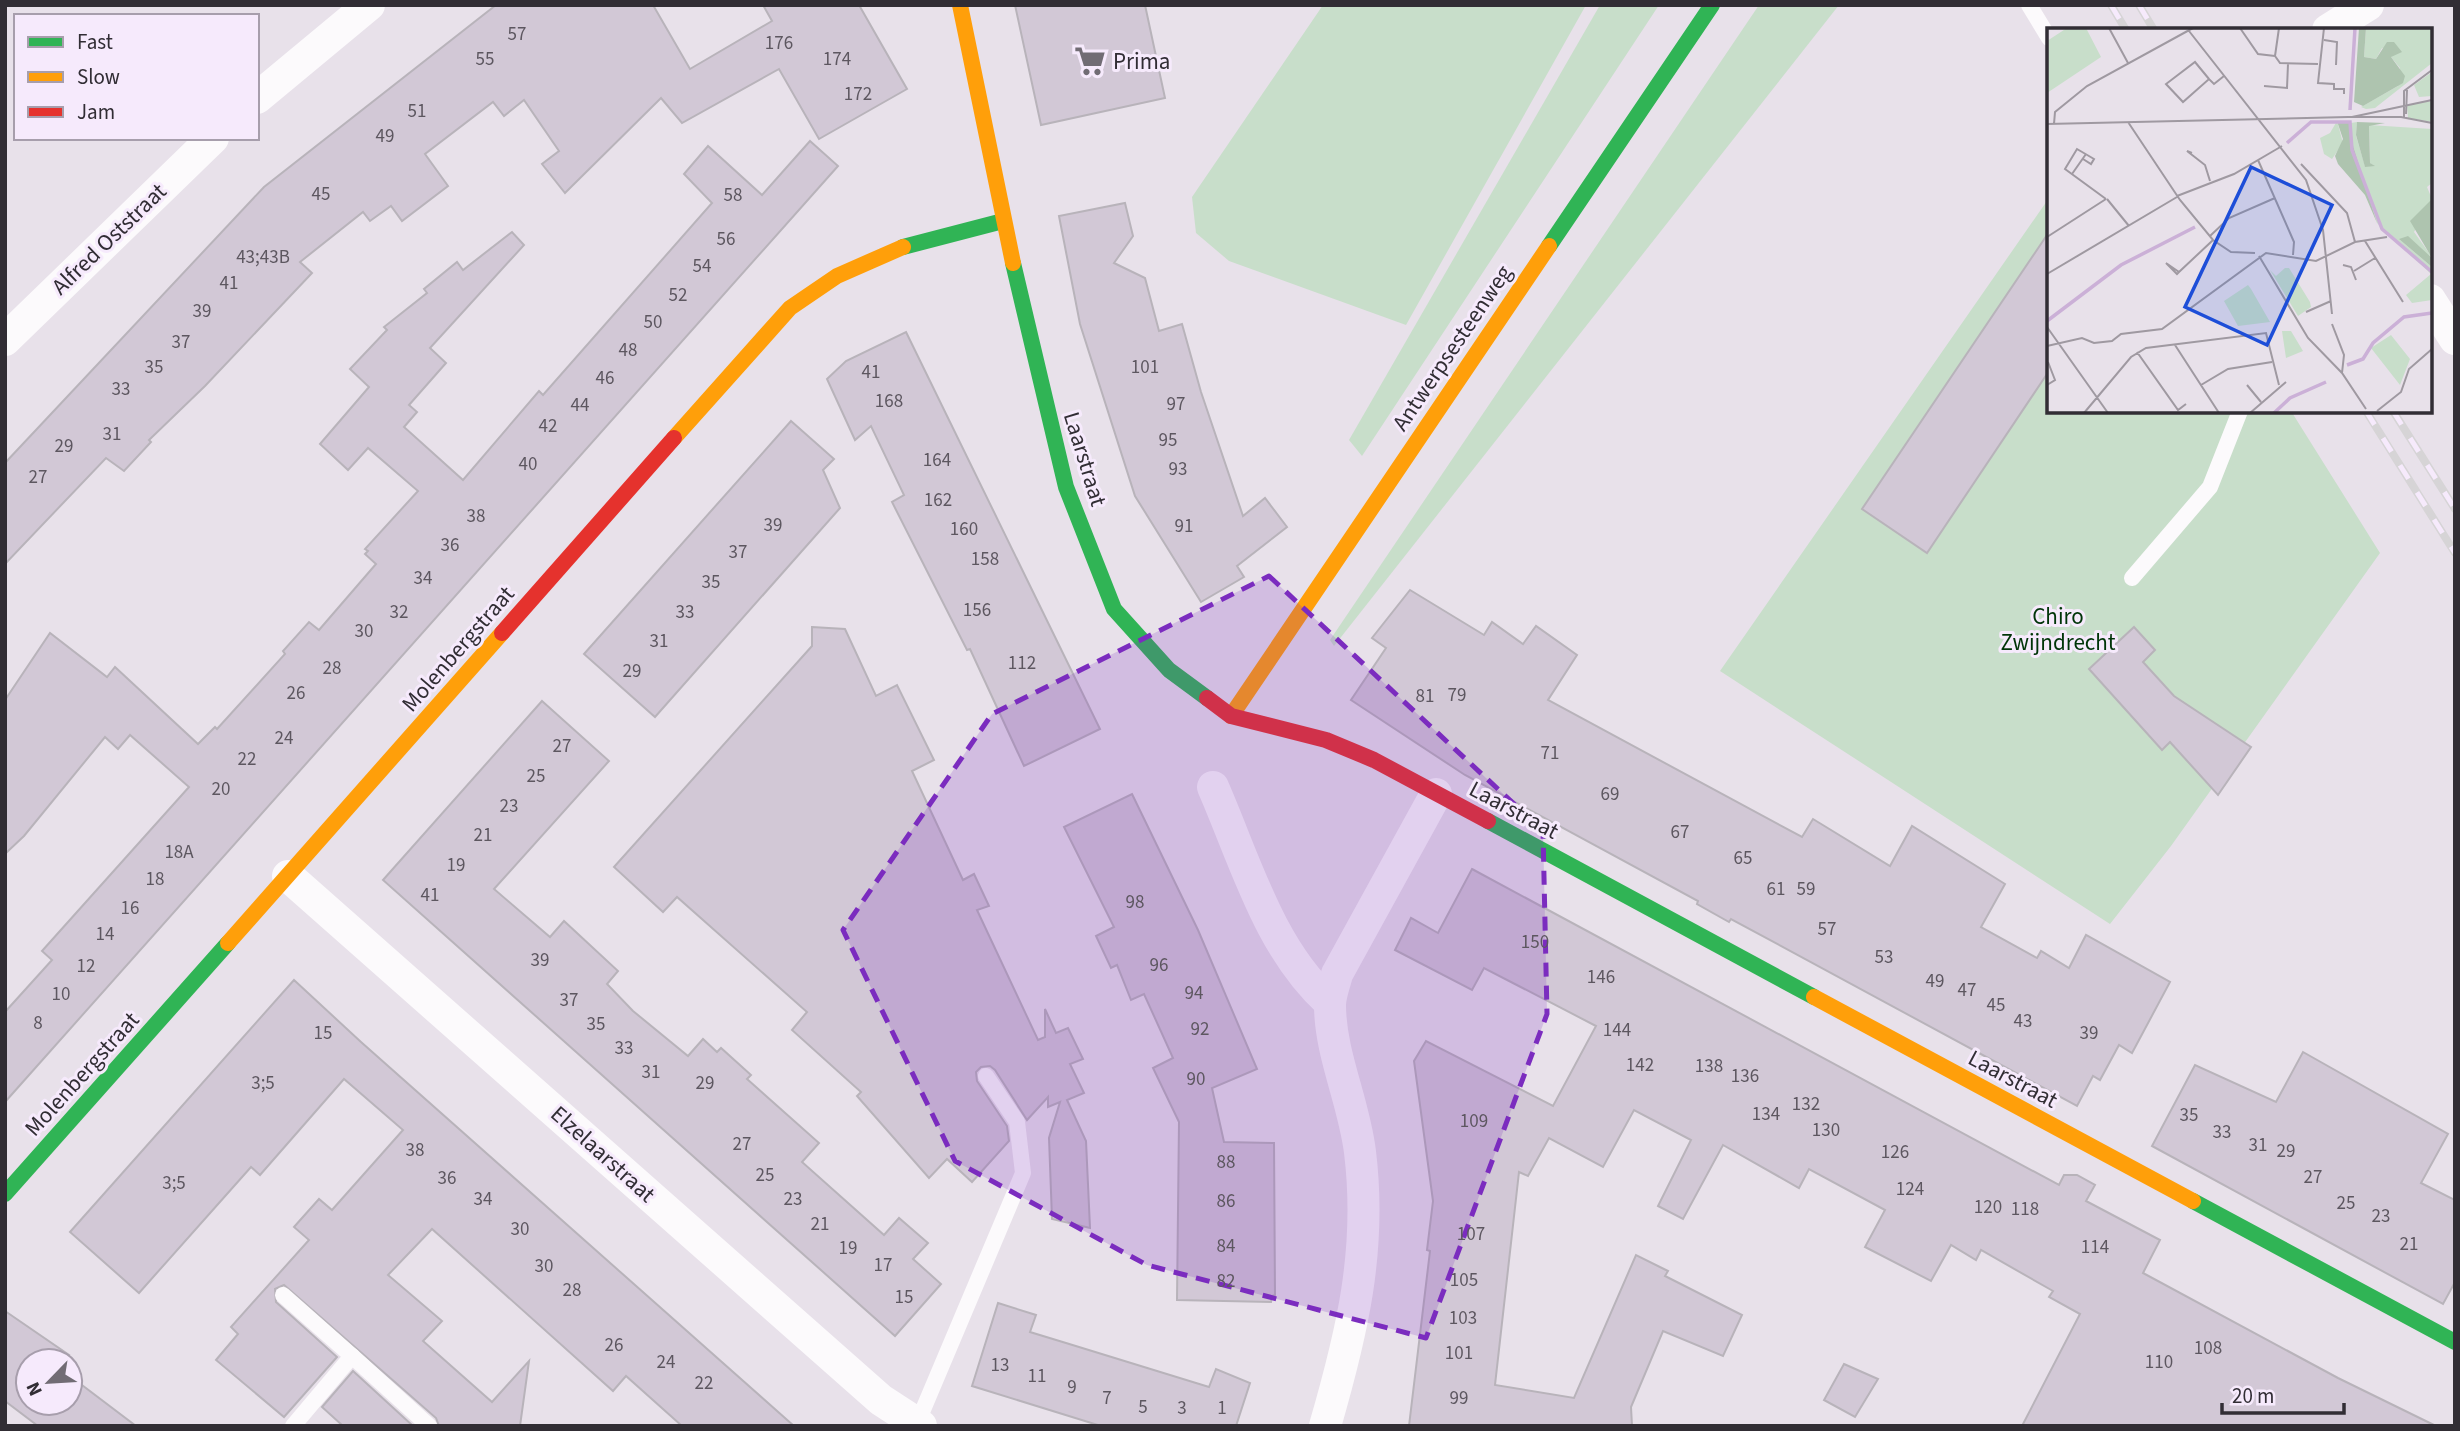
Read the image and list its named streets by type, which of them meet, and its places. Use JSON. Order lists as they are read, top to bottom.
{
  "streets": {
    "street": [
      "Alfred Oststraat",
      "Antwerpsesteenweg",
      "Laarstraat",
      "Molenbergstraat",
      "Elzelaarstraat"
    ]
  },
  "crossings": [
    ["Antwerpsesteenweg", "Laarstraat"],
    ["Laarstraat", "Molenbergstraat"],
    ["Molenbergstraat", "Elzelaarstraat"]
  ],
  "parks": ["Chiro Zwijndrecht"],
  "places": {
    "supermarket": ["Prima"]
  },
  "house_numbers": [
    "57",
    "176",
    "55",
    "174",
    "172",
    "51",
    "49",
    "45",
    "58",
    "56",
    "43;43B",
    "54",
    "41",
    "52",
    "39",
    "50",
    "37",
    "48",
    "35",
    "101",
    "41",
    "46",
    "33",
    "168",
    "97",
    "44",
    "42",
    "31",
    "95",
    "29",
    "164",
    "40",
    "93",
    "27",
    "162",
    "38",
    "39",
    "91",
    "160",
    "36",
    "37",
    "158",
    "34",
    "35",
    "156",
    "32",
    "33",
    "30",
    "31",
    "112",
    "28",
    "29",
    "26",
    "79",
    "81",
    "24",
    "27",
    "71",
    "22",
    "25",
    "20",
    "69",
    "23",
    "67",
    "21",
    "18A",
    "65",
    "19",
    "18",
    "61",
    "59",
    "41",
    "98",
    "16",
    "57",
    "14",
    "150",
    "53",
    "39",
    "96",
    "12",
    "146",
    "49",
    "47",
    "94",
    "10",
    "37",
    "45",
    "43",
    "8",
    "35",
    "92",
    "144",
    "15",
    "39",
    "33",
    "142",
    "138",
    "31",
    "136",
    "90",
    "3;5",
    "29",
    "132",
    "134",
    "35",
    "109",
    "130",
    "33",
    "27",
    "31",
    "38",
    "29",
    "126",
    "88",
    "25",
    "27",
    "36",
    "3;5",
    "124",
    "34",
    "23",
    "86",
    "25",
    "120",
    "118",
    "23",
    "21",
    "30",
    "107",
    "21",
    "84",
    "114",
    "19",
    "17",
    "30",
    "105",
    "82",
    "28",
    "15",
    "103",
    "26",
    "108",
    "101",
    "24",
    "110",
    "13",
    "11",
    "22",
    "9",
    "7",
    "99",
    "5",
    "3",
    "1"
  ],
  "legend": ["Fast", "Slow", "Jam"],
  "scale_bar": "20 m",
  "north": "bottom left"
}
